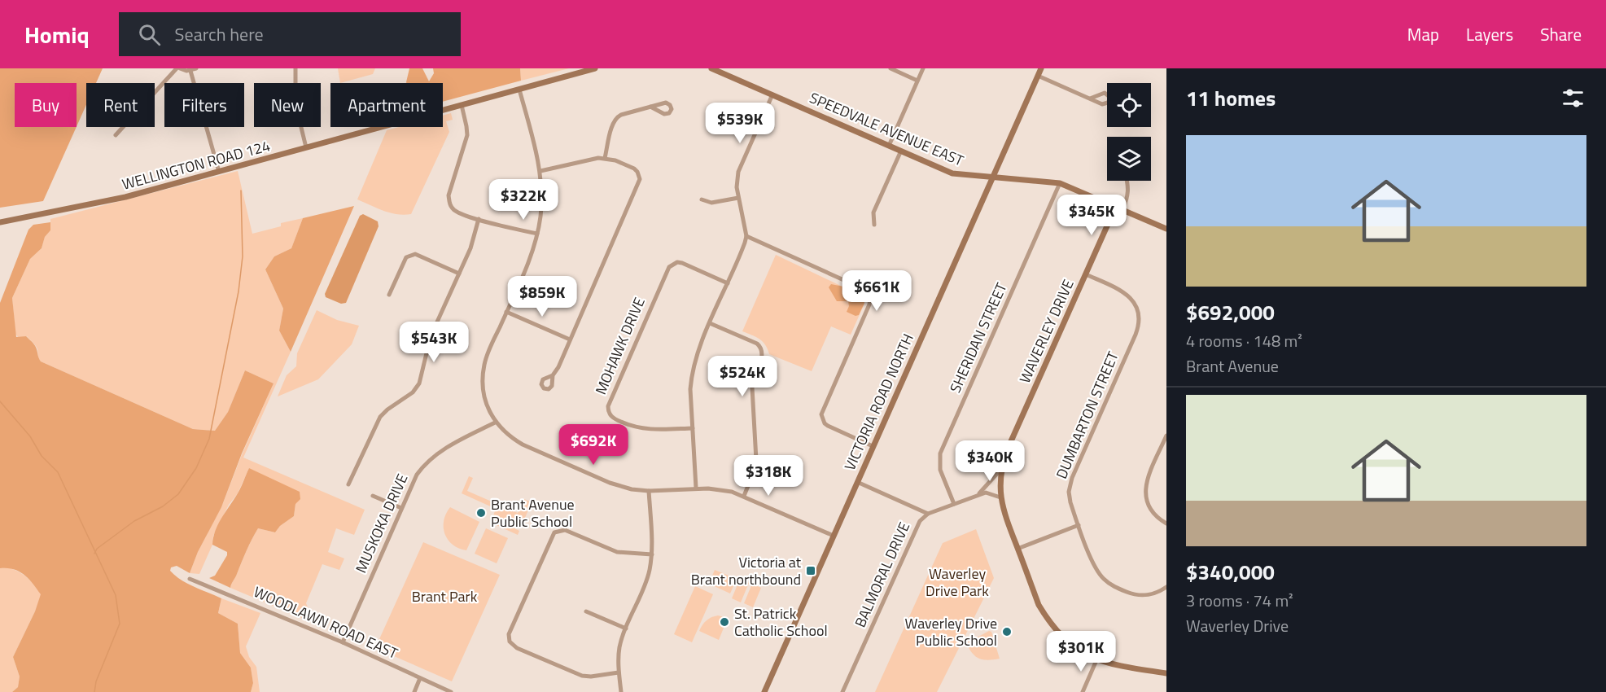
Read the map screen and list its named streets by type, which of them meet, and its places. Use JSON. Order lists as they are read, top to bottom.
{
  "streets": {
    "main road": [
      "SPEEDVALE AVENUE EAST",
      "WELLINGTON ROAD 124",
      "WAVERLEY DRIVE",
      "VICTORIA ROAD NORTH"
    ],
    "street": [
      "SHERIDAN STREET",
      "MOHAWK DRIVE",
      "DUMBARTON STREET",
      "MUSKOKA DRIVE",
      "BALMORAL DRIVE",
      "WOODLAWN ROAD EAST"
    ]
  },
  "crossings": [
    ["SPEEDVALE AVENUE EAST", "WAVERLEY DRIVE"],
    ["SPEEDVALE AVENUE EAST", "SHERIDAN STREET"],
    ["SPEEDVALE AVENUE EAST", "VICTORIA ROAD NORTH"],
    ["WAVERLEY DRIVE", "DUMBARTON STREET"],
    ["WAVERLEY DRIVE", "BALMORAL DRIVE"],
    ["SHERIDAN STREET", "BALMORAL DRIVE"],
    ["MUSKOKA DRIVE", "WOODLAWN ROAD EAST"]
  ],
  "parks": ["Waverley Drive Park", "Brant Park"],
  "places": {
    "other": ["Brant Avenue Public School", "St. Patrick Catholic School", "Waverley Drive Public School"],
    "transit": ["Victoria at Brant northbound"]
  },
  "page": {
    "header": "Homiq",
    "search": "Search here",
    "nav": ["Map", "Layers", "Share"],
    "heading": "11 homes",
    "chip": [
      "Buy",
      "Rent",
      "Filters",
      "New",
      "Apartment"
    ],
    "price": [
      "$539K",
      "$322K",
      "$345K",
      "$661K",
      "$859K",
      "$543K",
      "$524K",
      "$692K",
      "$340K",
      "$318K",
      "$301K"
    ],
    "list": [
      {
        "name": "$692,000",
        "note": "4 rooms · 148 m² · Brant Avenue"
      },
      {
        "name": "$340,000",
        "note": "3 rooms · 74 m² · Waverley Drive"
      }
    ]
  }
}
